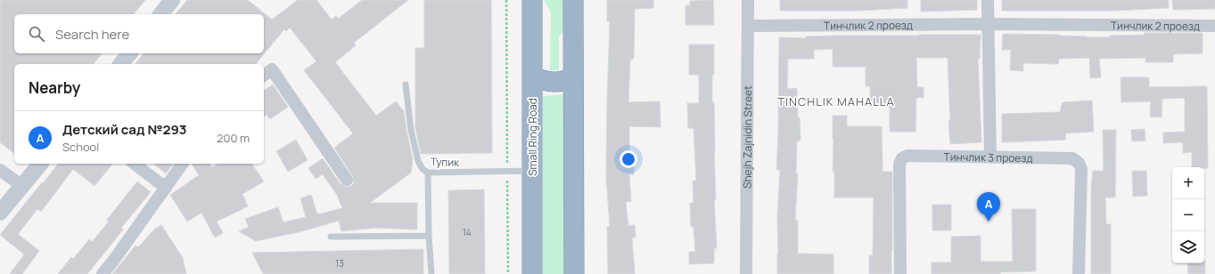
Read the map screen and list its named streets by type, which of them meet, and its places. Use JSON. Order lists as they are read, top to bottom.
{
  "streets": {
    "highway": ["Small Ring Road"],
    "street": ["Тинчлик 2 проезд", "Shejh Zajnidin Street", "Тинчлик 3 проезд"],
    "lane": ["Тупик"]
  },
  "crossings": [
    ["Тинчлик 2 проезд", "Shejh Zajnidin Street"],
    ["Small Ring Road", "Тупик"]
  ],
  "districts": ["TINCHLIK MAHALLA"],
  "house_numbers": ["14", "13"],
  "page": {
    "search": "Search here",
    "heading": "Nearby",
    "list": [
      {
        "mark": "A",
        "name": "Детский сад №293",
        "note": "School",
        "value": "200 m"
      }
    ],
    "map_buttons": ["+", "−"],
    "pins": "A"
  }
}
